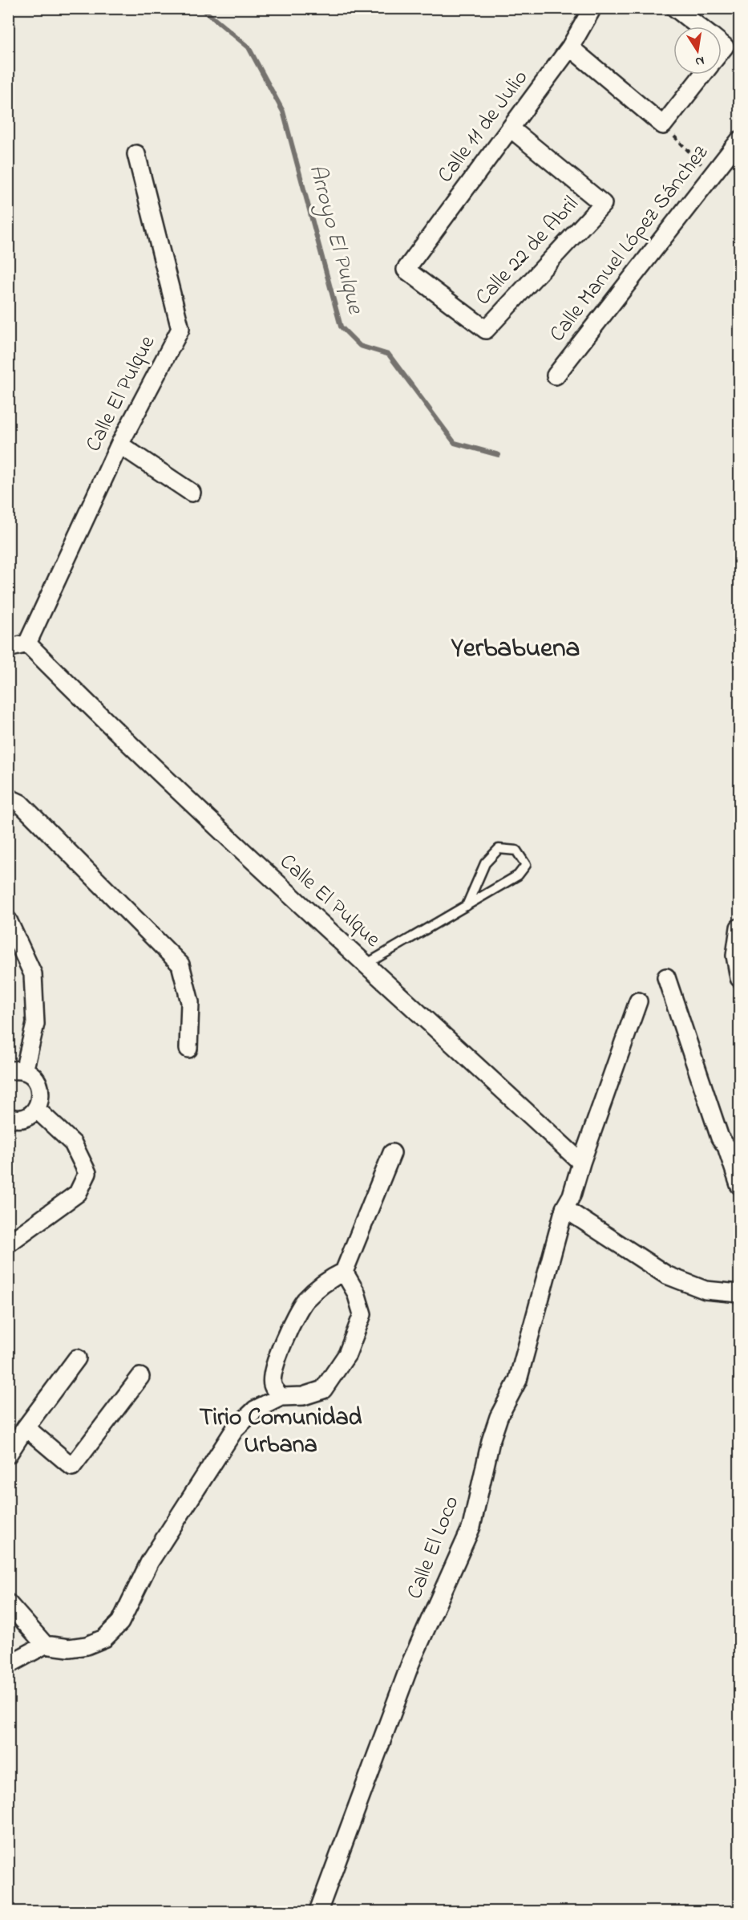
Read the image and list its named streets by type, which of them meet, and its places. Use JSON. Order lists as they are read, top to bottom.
{
  "streets": {
    "street": [
      "Calle 11 de Julio",
      "Calle Manuel López Sánchez",
      "Calle 22 de Abril",
      "Calle El Pulque",
      "Calle El Loco"
    ]
  },
  "crossings": [
    ["Calle 11 de Julio", "Calle 22 de Abril"]
  ],
  "districts": ["Yerbabuena", "Tirio Comunidad Urbana"],
  "water": ["Arroyo El Pulque"],
  "north": "bottom"
}
